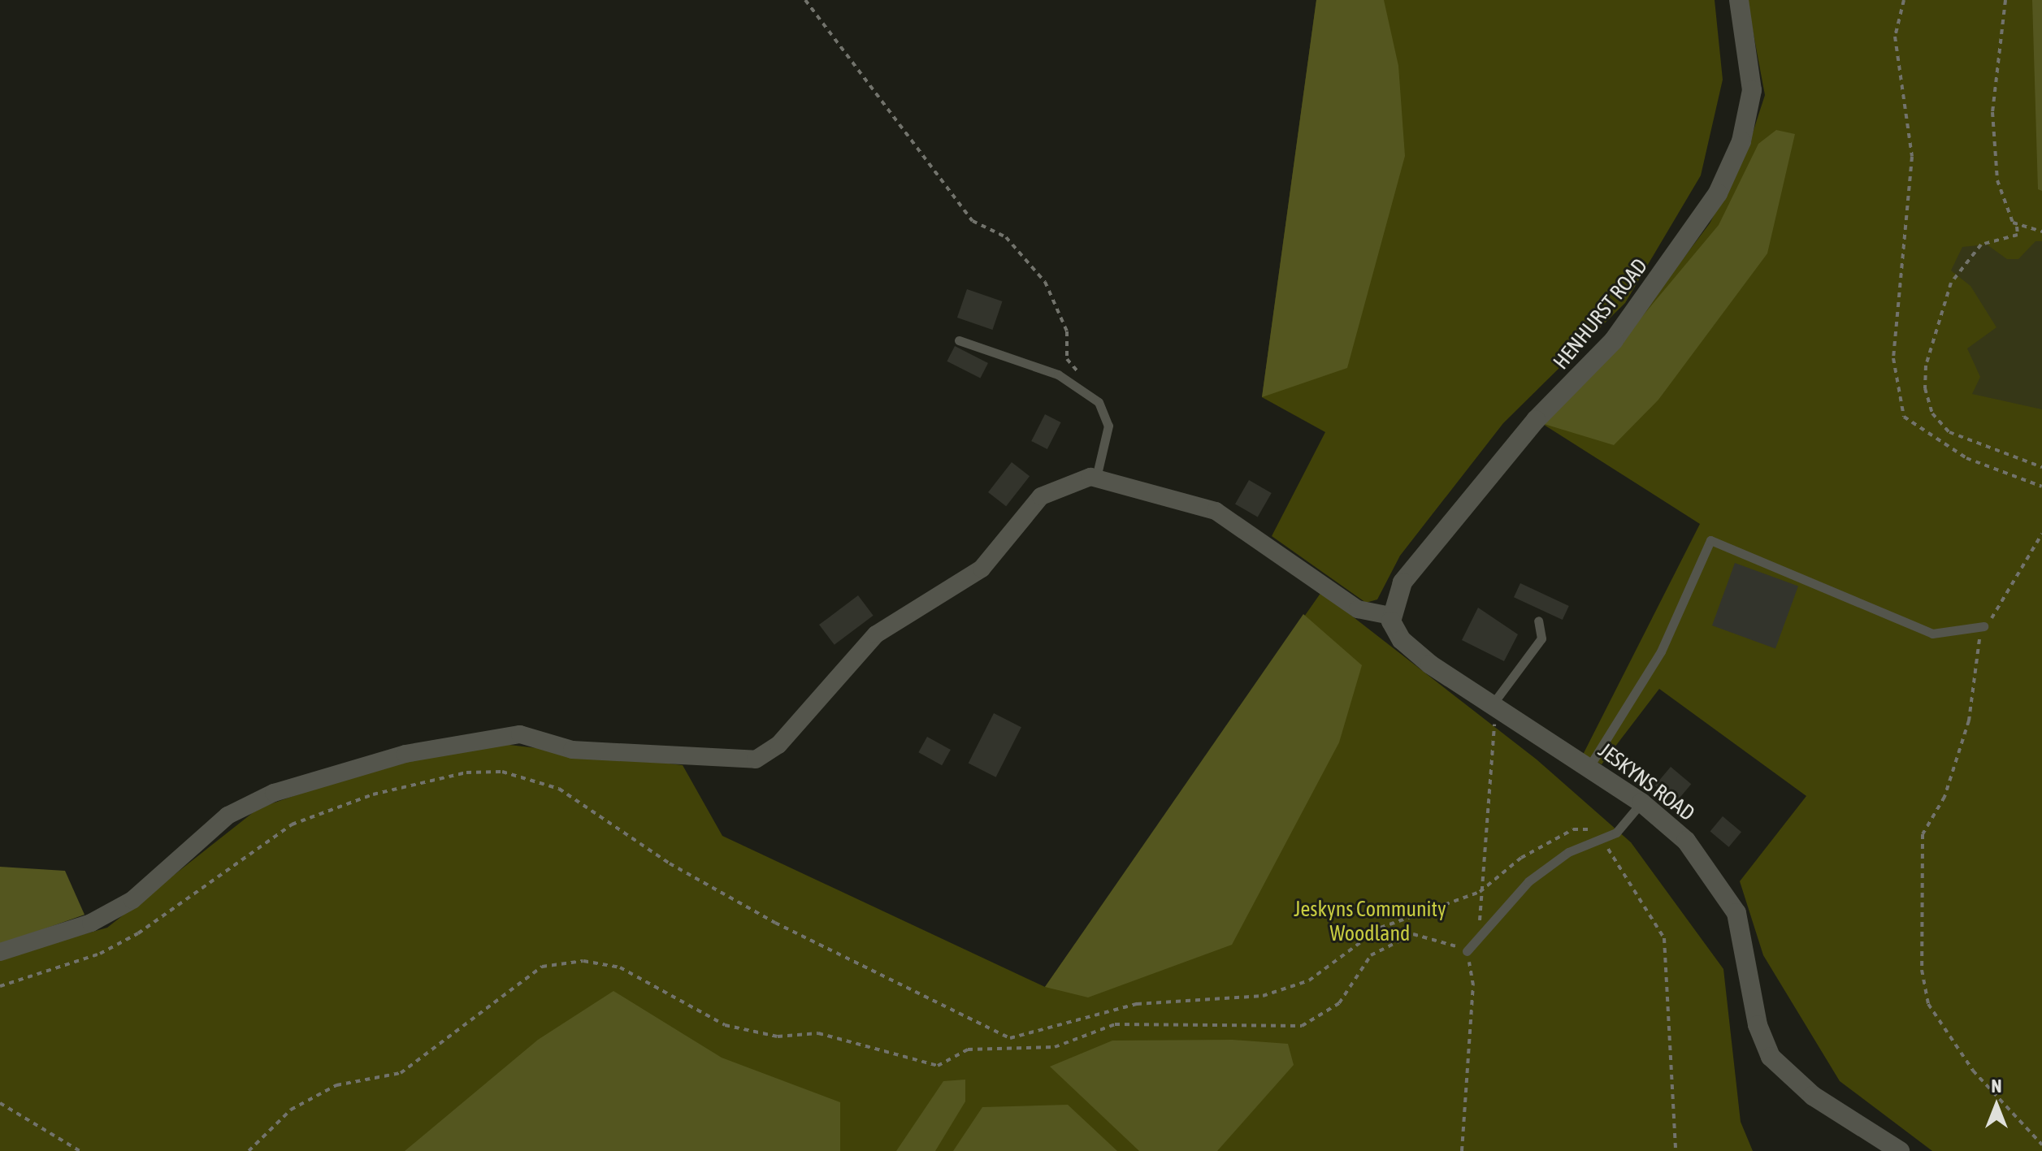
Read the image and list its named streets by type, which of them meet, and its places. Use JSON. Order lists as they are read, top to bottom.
{
  "streets": {
    "street": ["HENHURST ROAD", "JESKYNS ROAD"]
  },
  "crossings": [
    ["HENHURST ROAD", "JESKYNS ROAD"]
  ],
  "parks": ["Jeskyns Community Woodland"],
  "north": "top"
}
